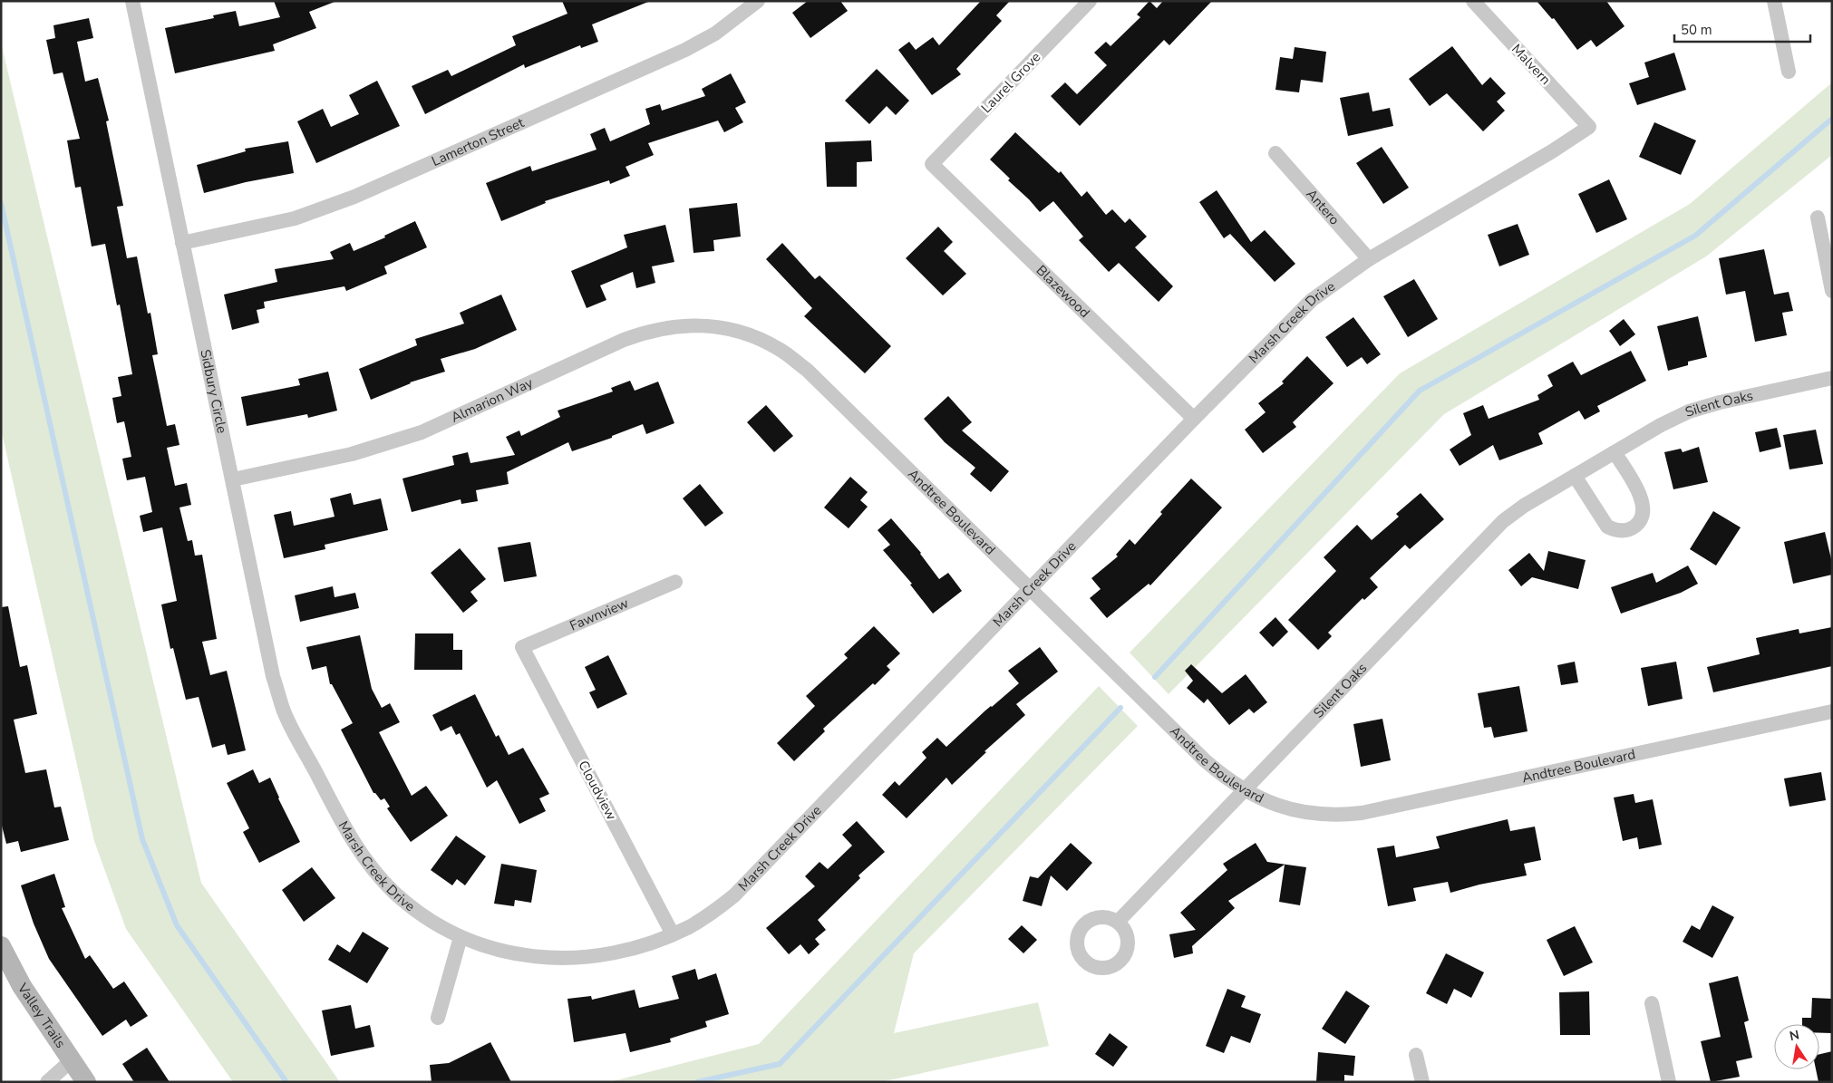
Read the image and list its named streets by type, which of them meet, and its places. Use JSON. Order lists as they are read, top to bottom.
{
  "streets": {
    "street": [
      "Malvern",
      "Laurel Grove",
      "Lamerton Street",
      "Antero",
      "Blazewood",
      "Marsh Creek Drive",
      "Sidbury Circle",
      "Almarion Way",
      "Silent Oaks",
      "Andtree Boulevard",
      "Fawnview",
      "Cloudview",
      "Valley Trails"
    ]
  },
  "crossings": [
    ["Malvern", "Marsh Creek Drive"],
    ["Laurel Grove", "Blazewood"],
    ["Lamerton Street", "Sidbury Circle"],
    ["Antero", "Marsh Creek Drive"],
    ["Blazewood", "Marsh Creek Drive"],
    ["Marsh Creek Drive", "Sidbury Circle"],
    ["Marsh Creek Drive", "Andtree Boulevard"],
    ["Marsh Creek Drive", "Cloudview"],
    ["Sidbury Circle", "Almarion Way"],
    ["Almarion Way", "Andtree Boulevard"],
    ["Silent Oaks", "Andtree Boulevard"],
    ["Fawnview", "Cloudview"]
  ],
  "scale_bar": "50 m",
  "north": "top"
}
